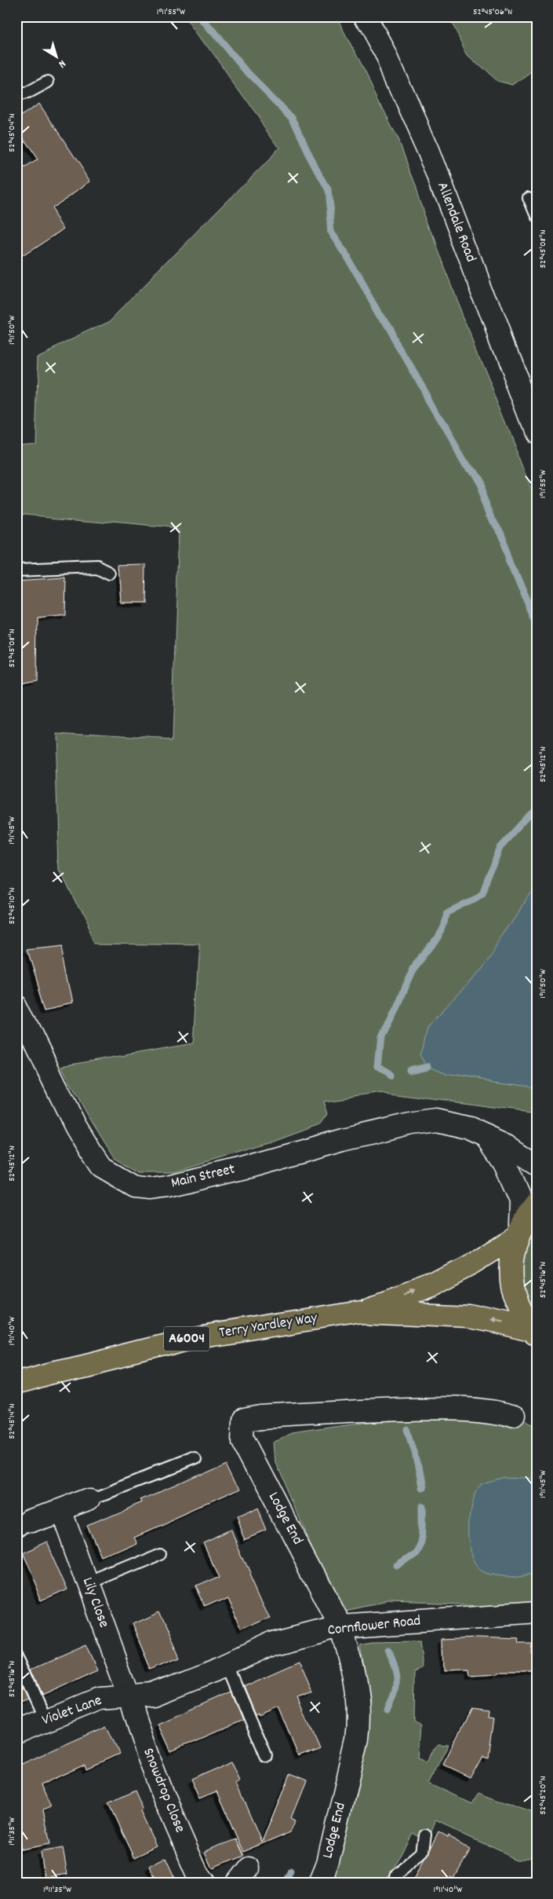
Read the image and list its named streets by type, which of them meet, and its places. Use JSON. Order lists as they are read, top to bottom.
{
  "streets": {
    "main road": ["Terry Yardley Way", "A6004"],
    "street": [
      "Allendale Road",
      "Main Street",
      "Lodge End",
      "Lily Close",
      "Cornflower Road",
      "Violet Lane",
      "Snowdrop Close"
    ]
  },
  "crossings": [
    ["Terry Yardley Way", "A6004"],
    ["Lodge End", "Cornflower Road"],
    ["Lily Close", "Cornflower Road"],
    ["Lily Close", "Violet Lane"],
    ["Lily Close", "Snowdrop Close"],
    ["Cornflower Road", "Violet Lane"],
    ["Cornflower Road", "Snowdrop Close"],
    ["Violet Lane", "Snowdrop Close"]
  ],
  "north": "bottom right",
  "coordinates": [
    "1°11'55\"W",
    "52°45'06\"N",
    "52°45'04\"N",
    "52°45'08\"N",
    "1°11'50\"W",
    "52°45'12\"N",
    "1°11'45\"W",
    "52°45'10\"N",
    "52°45'16\"N",
    "1°11'40\"W",
    "52°45'14\"N",
    "52°45'20\"N",
    "1°11'35\"W"
  ]
}
